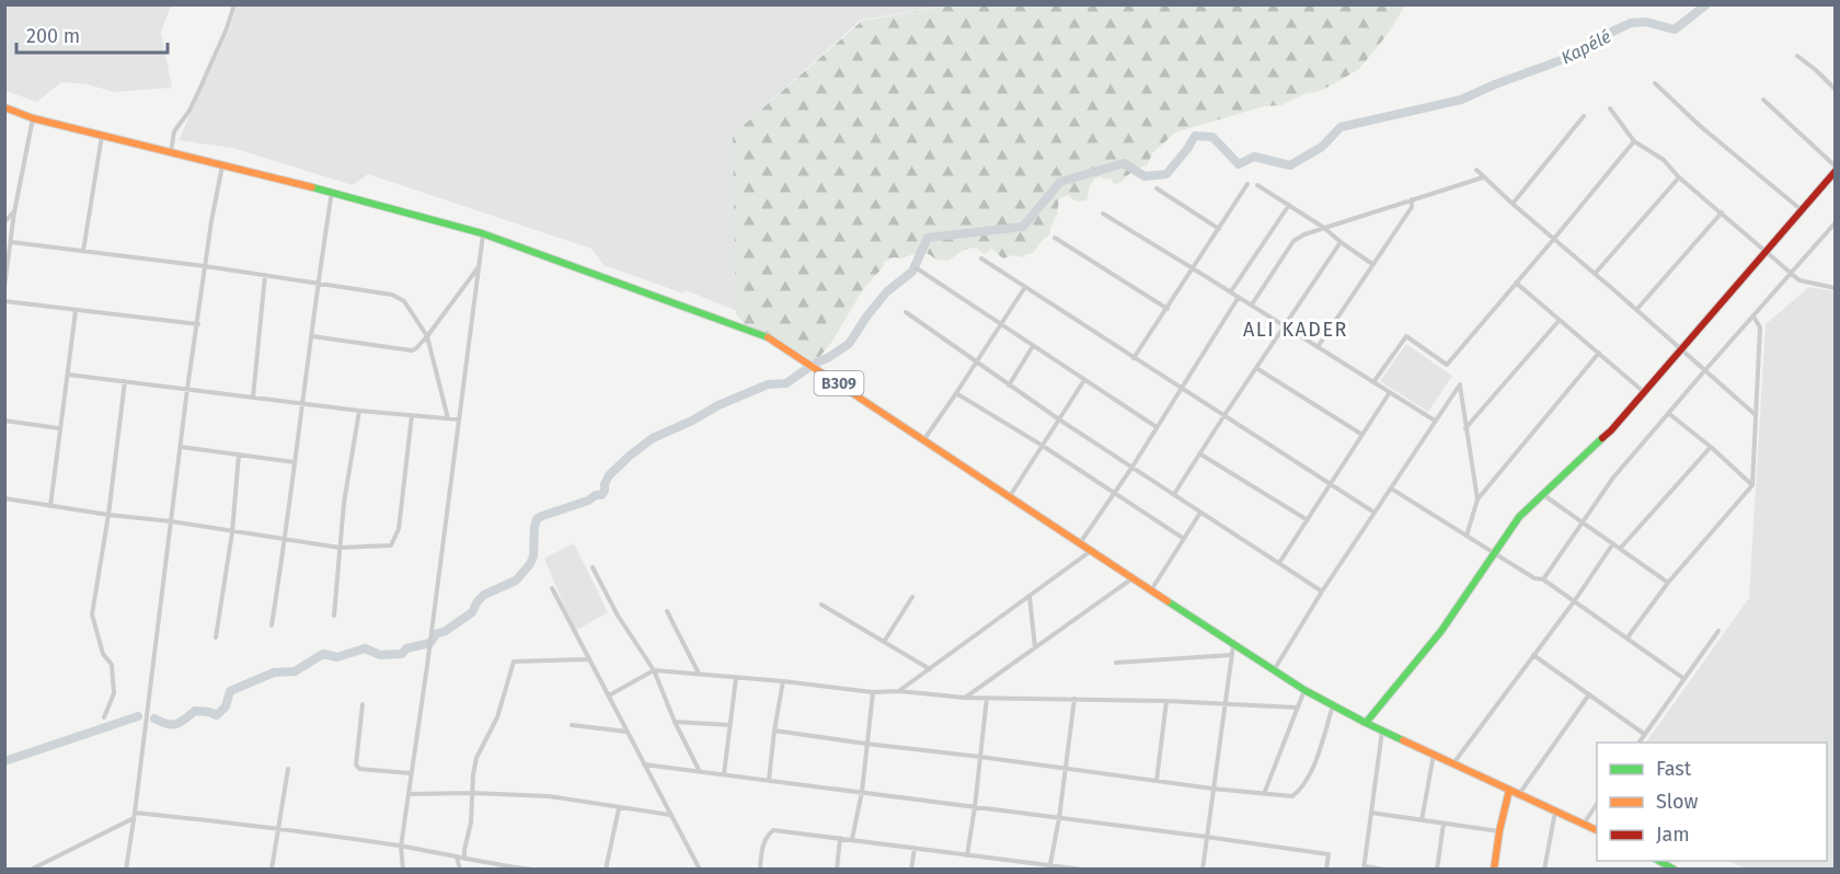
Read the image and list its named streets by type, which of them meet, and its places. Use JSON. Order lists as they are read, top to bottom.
{
  "streets": {
    "main road": ["B309"]
  },
  "districts": ["ALI KADER"],
  "water": ["Kapélé"],
  "legend": ["Fast", "Slow", "Jam"],
  "scale_bar": "200 m"
}
